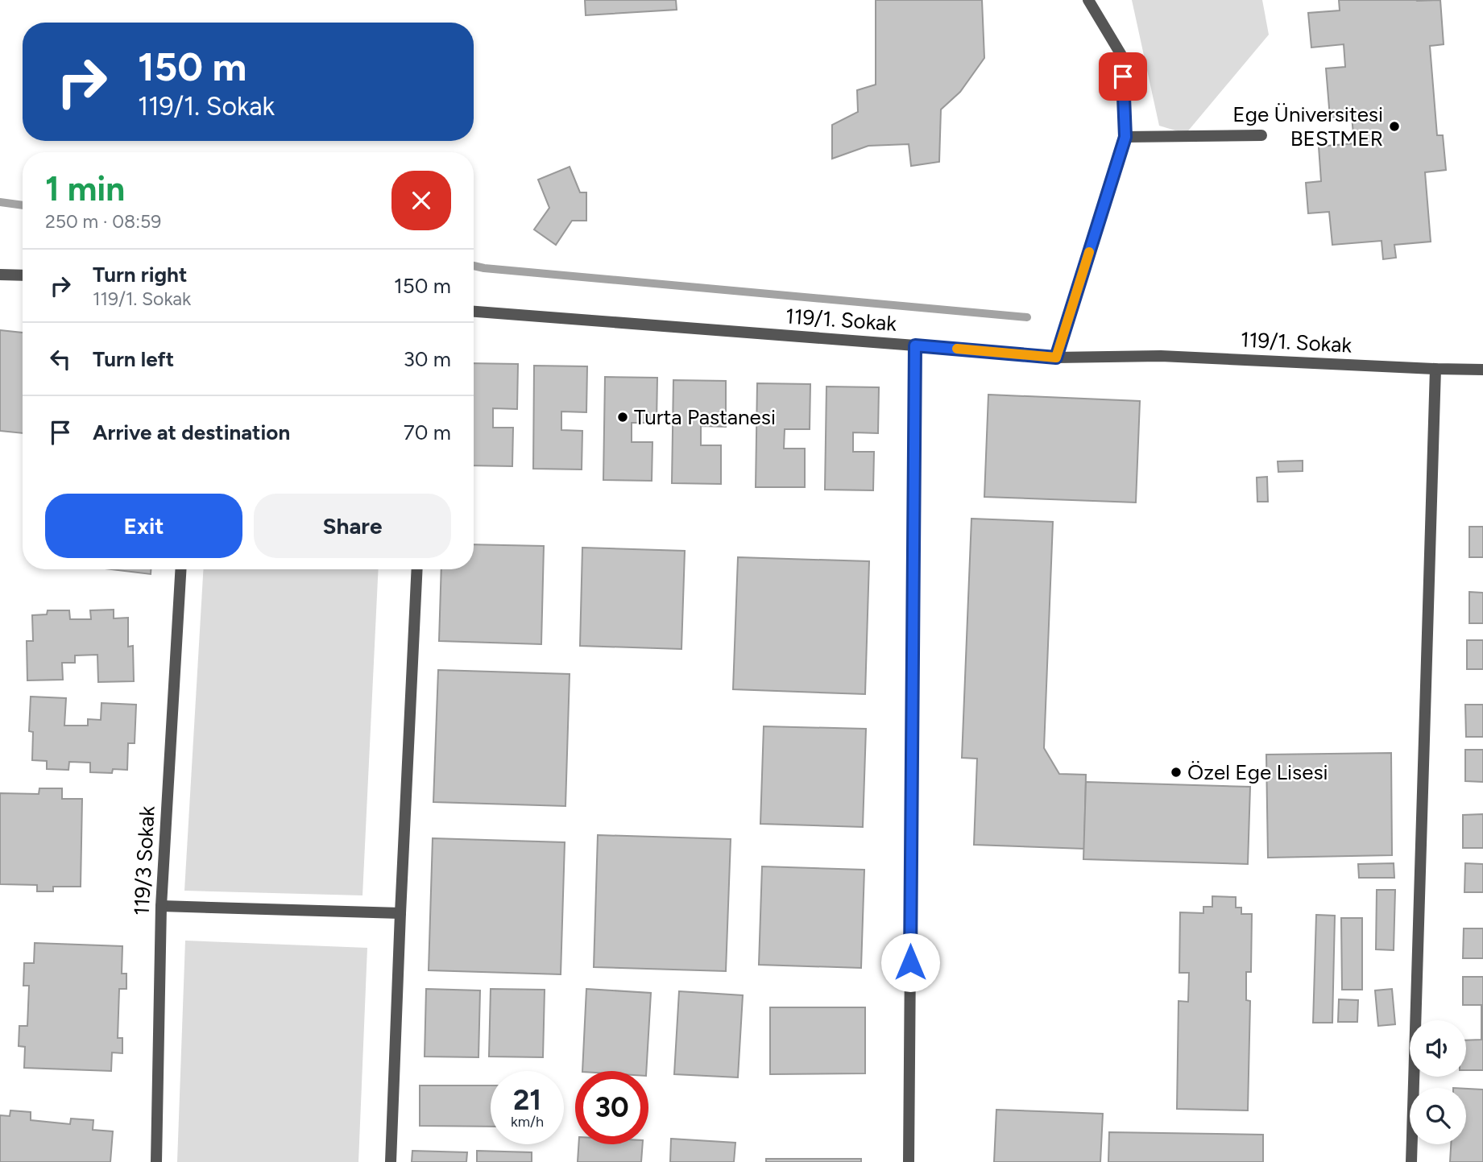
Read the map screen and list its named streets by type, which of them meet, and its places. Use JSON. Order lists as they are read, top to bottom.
{
  "streets": {
    "street": ["119/1. Sokak", "119/3 Sokak"]
  },
  "places": ["Ege Üniversitesi BESTMER", "Turta Pastanesi", "Özel Ege Lisesi"],
  "page": {
    "turn": ["150 m", "119/1. Sokak"],
    "heading": ["1 min", "250 m · 08:59"],
    "list": [
      {
        "name": "Turn right",
        "note": "119/1. Sokak",
        "value": "150 m"
      },
      {
        "name": "Turn left",
        "value": "30 m"
      },
      {
        "name": "Arrive at destination",
        "value": "70 m"
      }
    ],
    "buttons": ["Exit", "Share"],
    "speed": "21 km/h",
    "limit": "30"
  }
}
